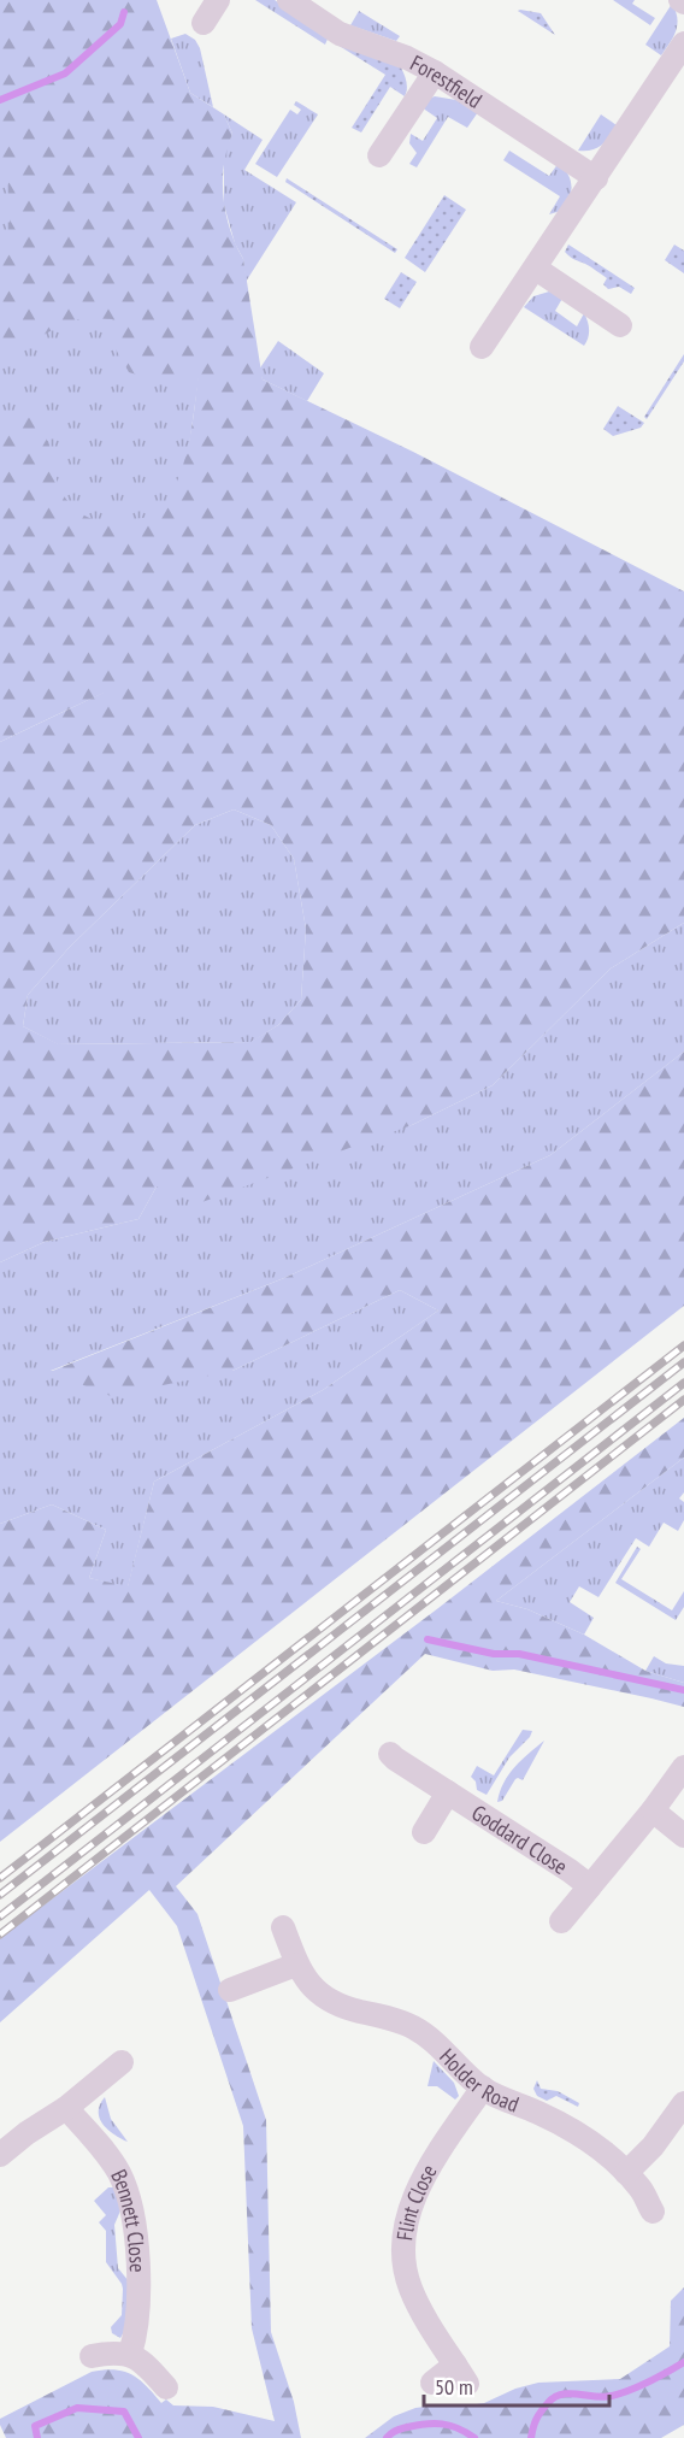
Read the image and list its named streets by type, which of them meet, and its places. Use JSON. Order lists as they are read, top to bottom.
{
  "streets": {
    "street": [
      "Forestfield",
      "Goddard Close",
      "Holder Road",
      "Flint Close",
      "Bennett Close"
    ]
  },
  "crossings": [
    ["Holder Road", "Flint Close"]
  ],
  "scale_bar": "50 m"
}
